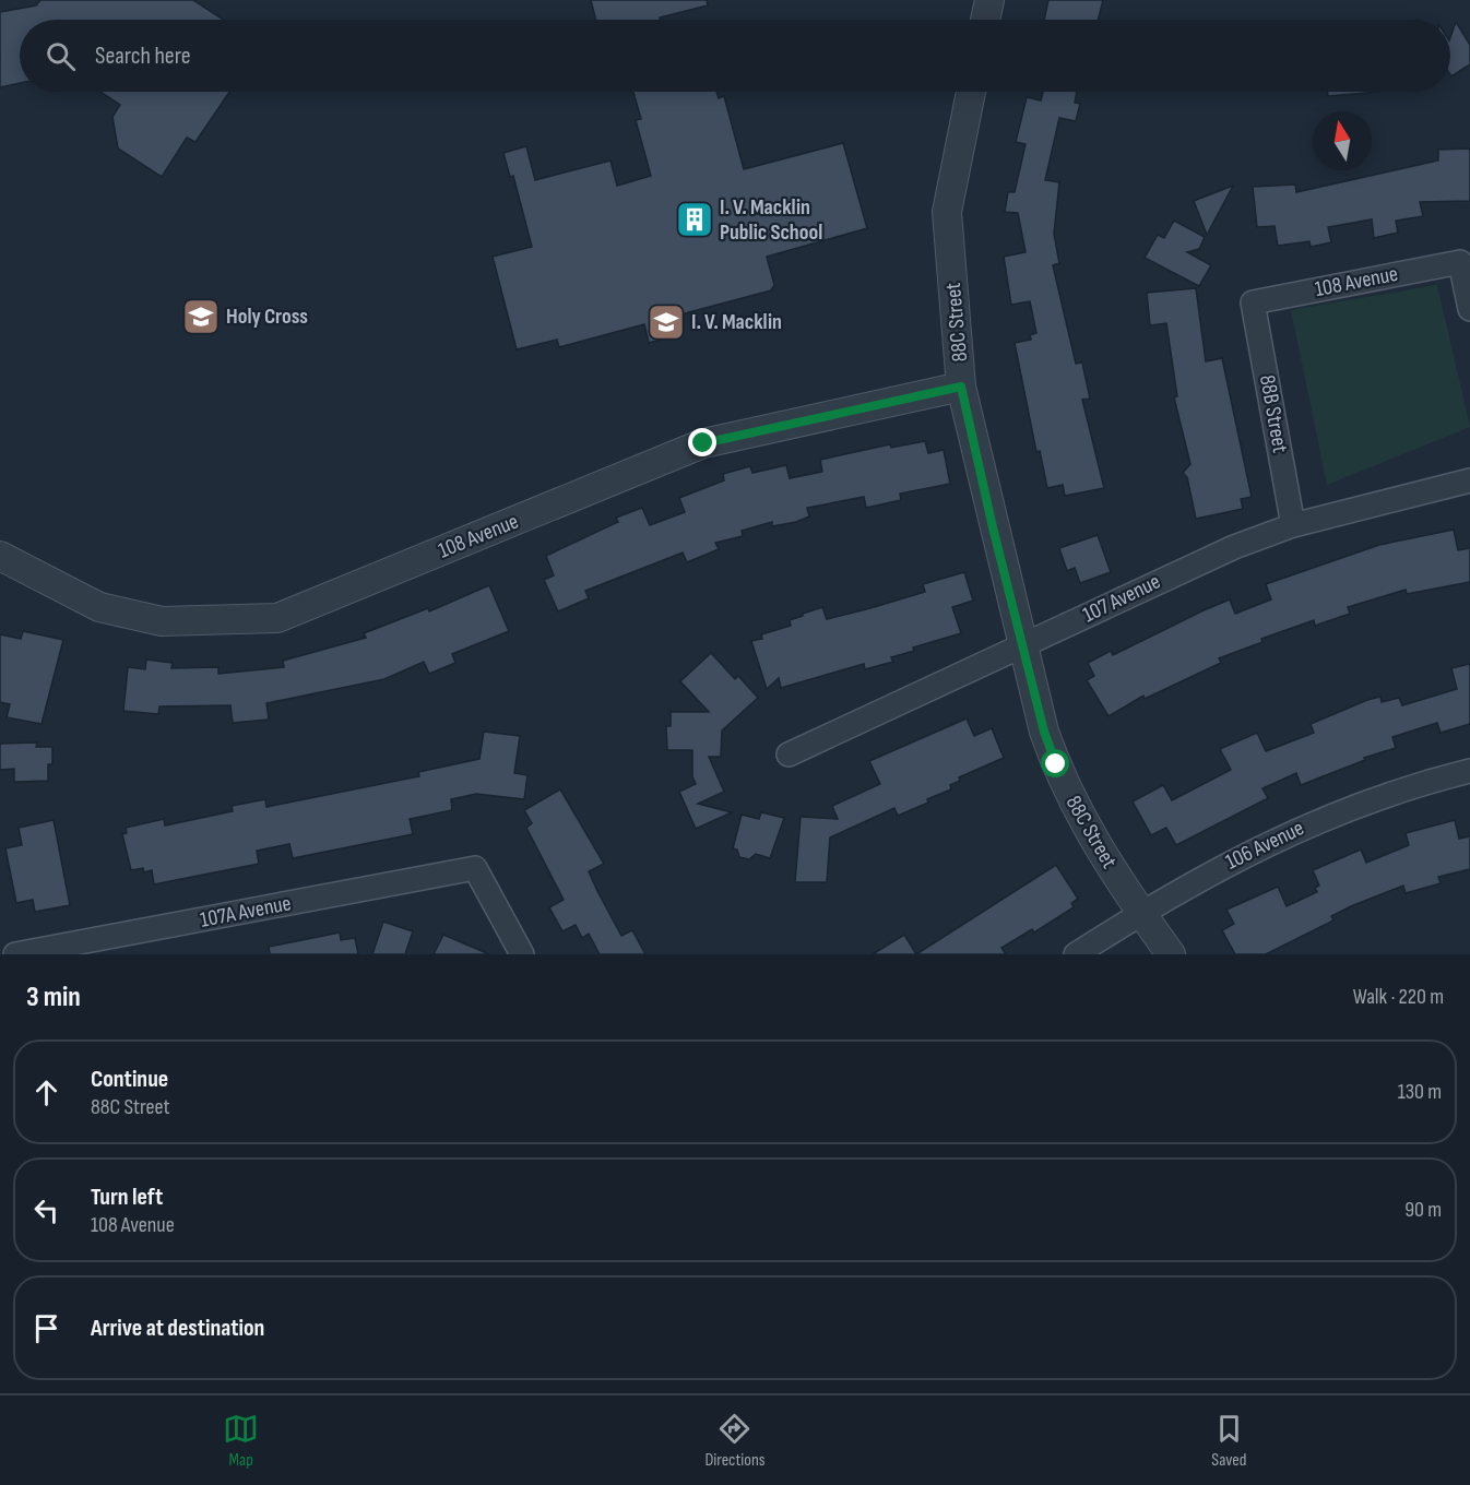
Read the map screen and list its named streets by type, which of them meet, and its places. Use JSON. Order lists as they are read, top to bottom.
{
  "streets": {
    "street": [
      "108 Avenue",
      "88C Street",
      "88B Street",
      "107 Avenue",
      "106 Avenue",
      "107A Avenue"
    ]
  },
  "crossings": [
    ["108 Avenue", "88C Street"],
    ["108 Avenue", "88B Street"],
    ["88C Street", "107 Avenue"],
    ["88C Street", "106 Avenue"],
    ["88B Street", "107 Avenue"]
  ],
  "places": {
    "building": ["I. V. Macklin Public School"],
    "school or university": ["Holy Cross", "I. V. Macklin"]
  },
  "north": "top",
  "page": {
    "search": "Search here",
    "heading": ["3 min", "Walk · 220 m"],
    "list": [
      ["Continue", "88C Street", "130 m"],
      ["Turn left", "108 Avenue", "90 m"],
      "Arrive at destination"
    ],
    "nav": ["Map", "Directions", "Saved"]
  }
}
